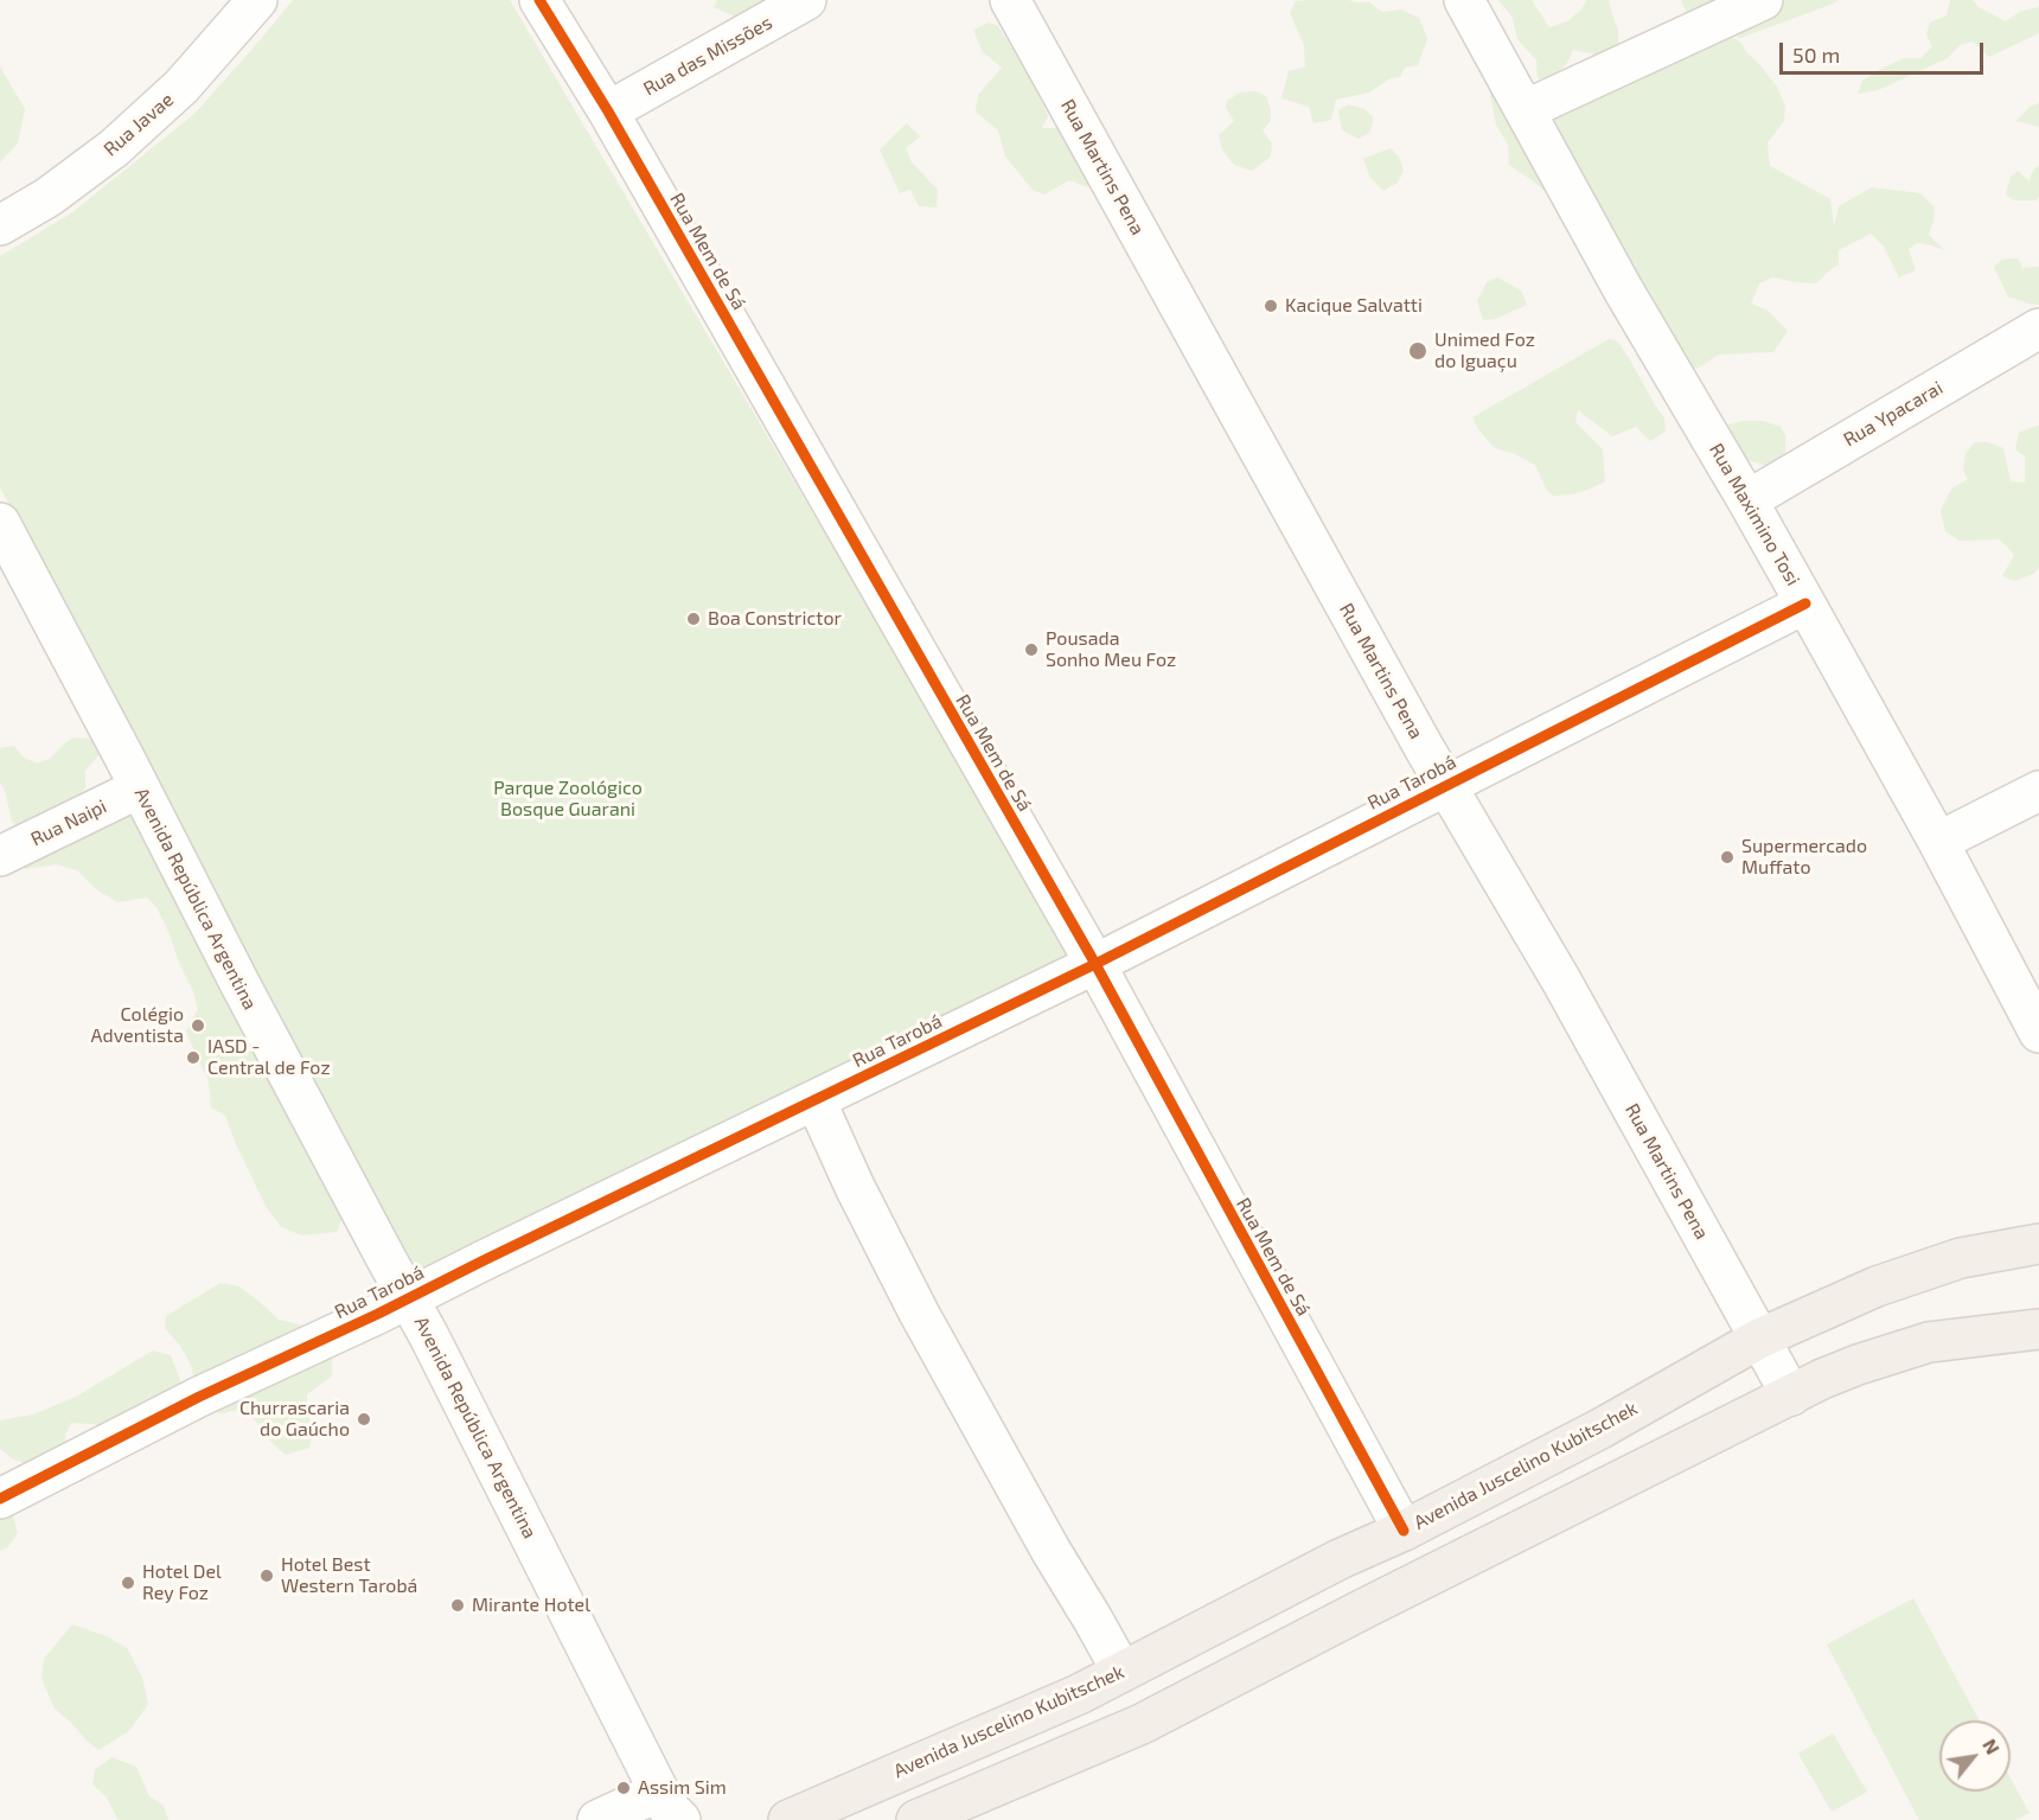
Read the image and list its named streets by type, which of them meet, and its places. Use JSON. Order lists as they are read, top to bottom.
{
  "streets": {
    "main road": ["Avenida Juscelino Kubitschek"],
    "street": [
      "Rua das Missões",
      "Rua Javae",
      "Rua Martins Pena",
      "Rua Mem de Sá",
      "Rua Ypacarai",
      "Rua Maximino Tosi",
      "Rua Tarobá",
      "Rua Naipi",
      "Avenida República Argentina"
    ]
  },
  "crossings": [
    ["Rua das Missões", "Rua Mem de Sá"],
    ["Rua Martins Pena", "Rua Tarobá"],
    ["Rua Martins Pena", "Avenida Juscelino Kubitschek"],
    ["Rua Mem de Sá", "Rua Tarobá"],
    ["Rua Mem de Sá", "Avenida Juscelino Kubitschek"],
    ["Rua Ypacarai", "Rua Maximino Tosi"],
    ["Rua Maximino Tosi", "Rua Tarobá"],
    ["Rua Tarobá", "Avenida República Argentina"],
    ["Rua Naipi", "Avenida República Argentina"]
  ],
  "parks": ["Parque Zoológico Bosque Guarani"],
  "places": [
    "Kacique Salvatti",
    "Unimed Foz do Iguaçu",
    "Boa Constrictor",
    "Pousada Sonho Meu Foz",
    "Supermercado Muffato",
    "Colégio Adventista",
    "IASD - Central de Foz",
    "Churrascaria do Gaúcho",
    "Hotel Best Western Tarobá",
    "Hotel Del Rey Foz",
    "Mirante Hotel",
    "Assim Sim"
  ],
  "scale_bar": "50 m",
  "north": "top right"
}
